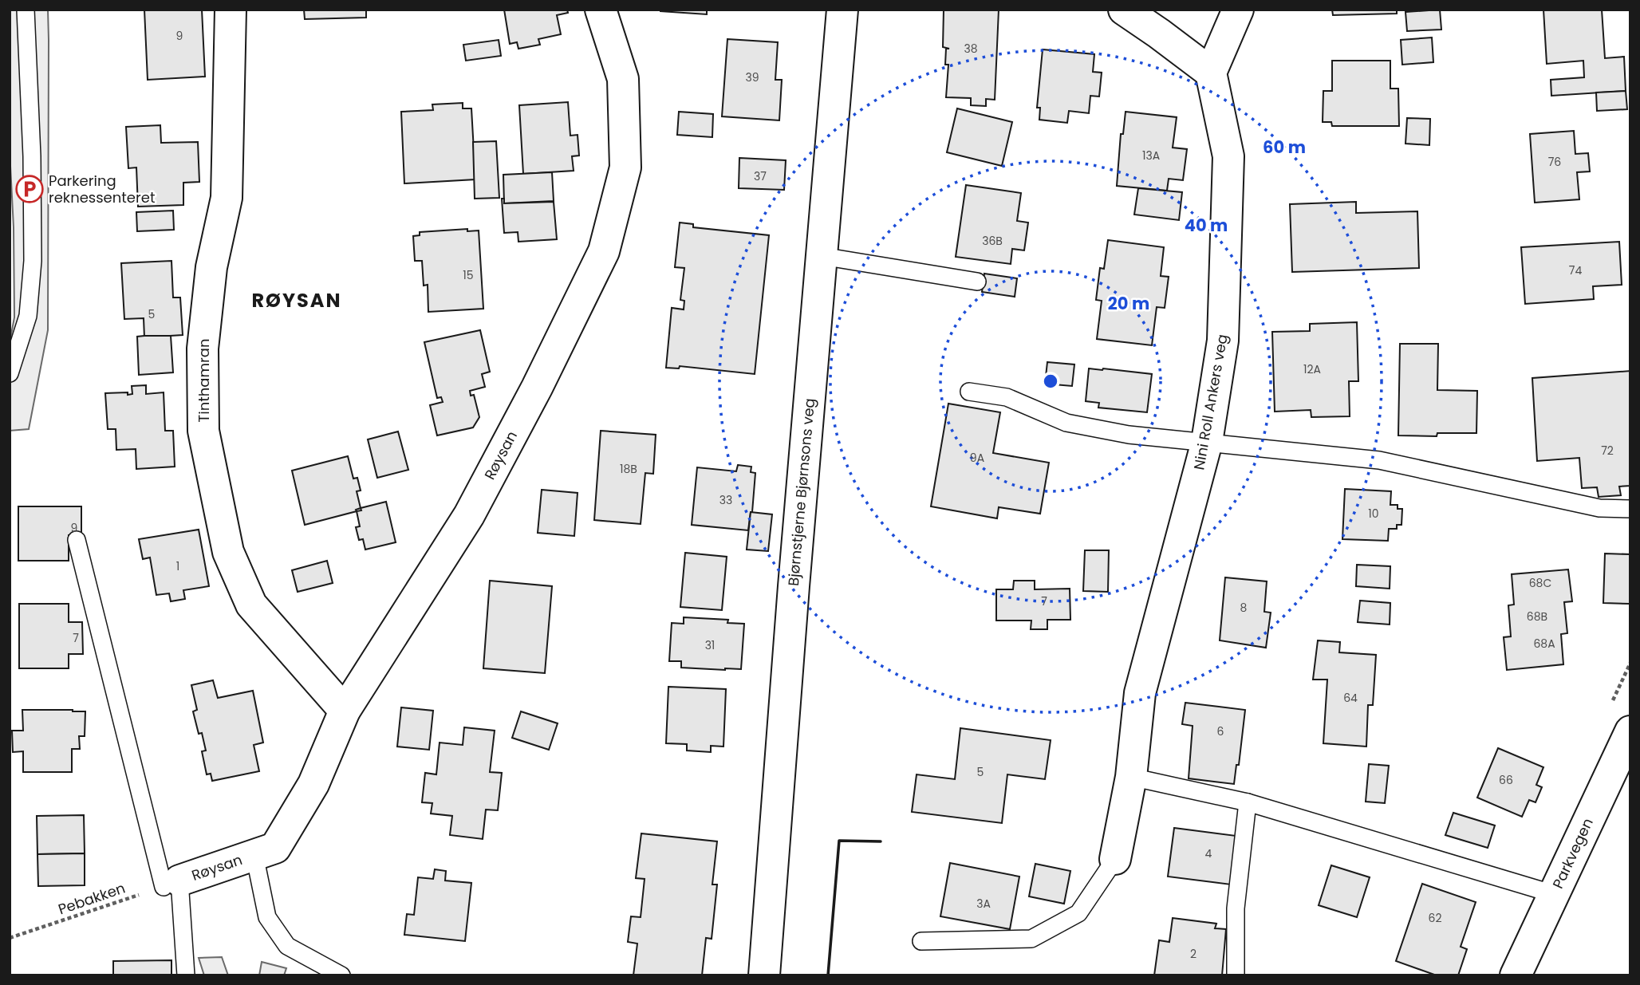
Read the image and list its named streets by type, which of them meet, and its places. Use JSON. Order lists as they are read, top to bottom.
{
  "streets": {
    "street": [
      "Tinthamran",
      "Nini Roll Ankers veg",
      "Røysan",
      "Bjørnstjerne Bjørnsons veg",
      "Parkvegen"
    ],
    "path": ["Pebakken"]
  },
  "crossings": [
    ["Tinthamran", "Røysan"],
    ["Røysan", "Pebakken"]
  ],
  "districts": ["RØYSAN"],
  "places": {
    "parking": ["Parkering reknessenteret"]
  },
  "house_numbers": [
    "9",
    "38",
    "39",
    "13A",
    "76",
    "37",
    "36B",
    "74",
    "15",
    "5",
    "12A",
    "72",
    "9A",
    "18B",
    "33",
    "10",
    "9",
    "1",
    "68C",
    "7",
    "8",
    "68B",
    "7",
    "68A",
    "31",
    "64",
    "6",
    "5",
    "66",
    "4",
    "3A",
    "62",
    "2"
  ],
  "rings": ["60 m", "40 m", "20 m"]
}
